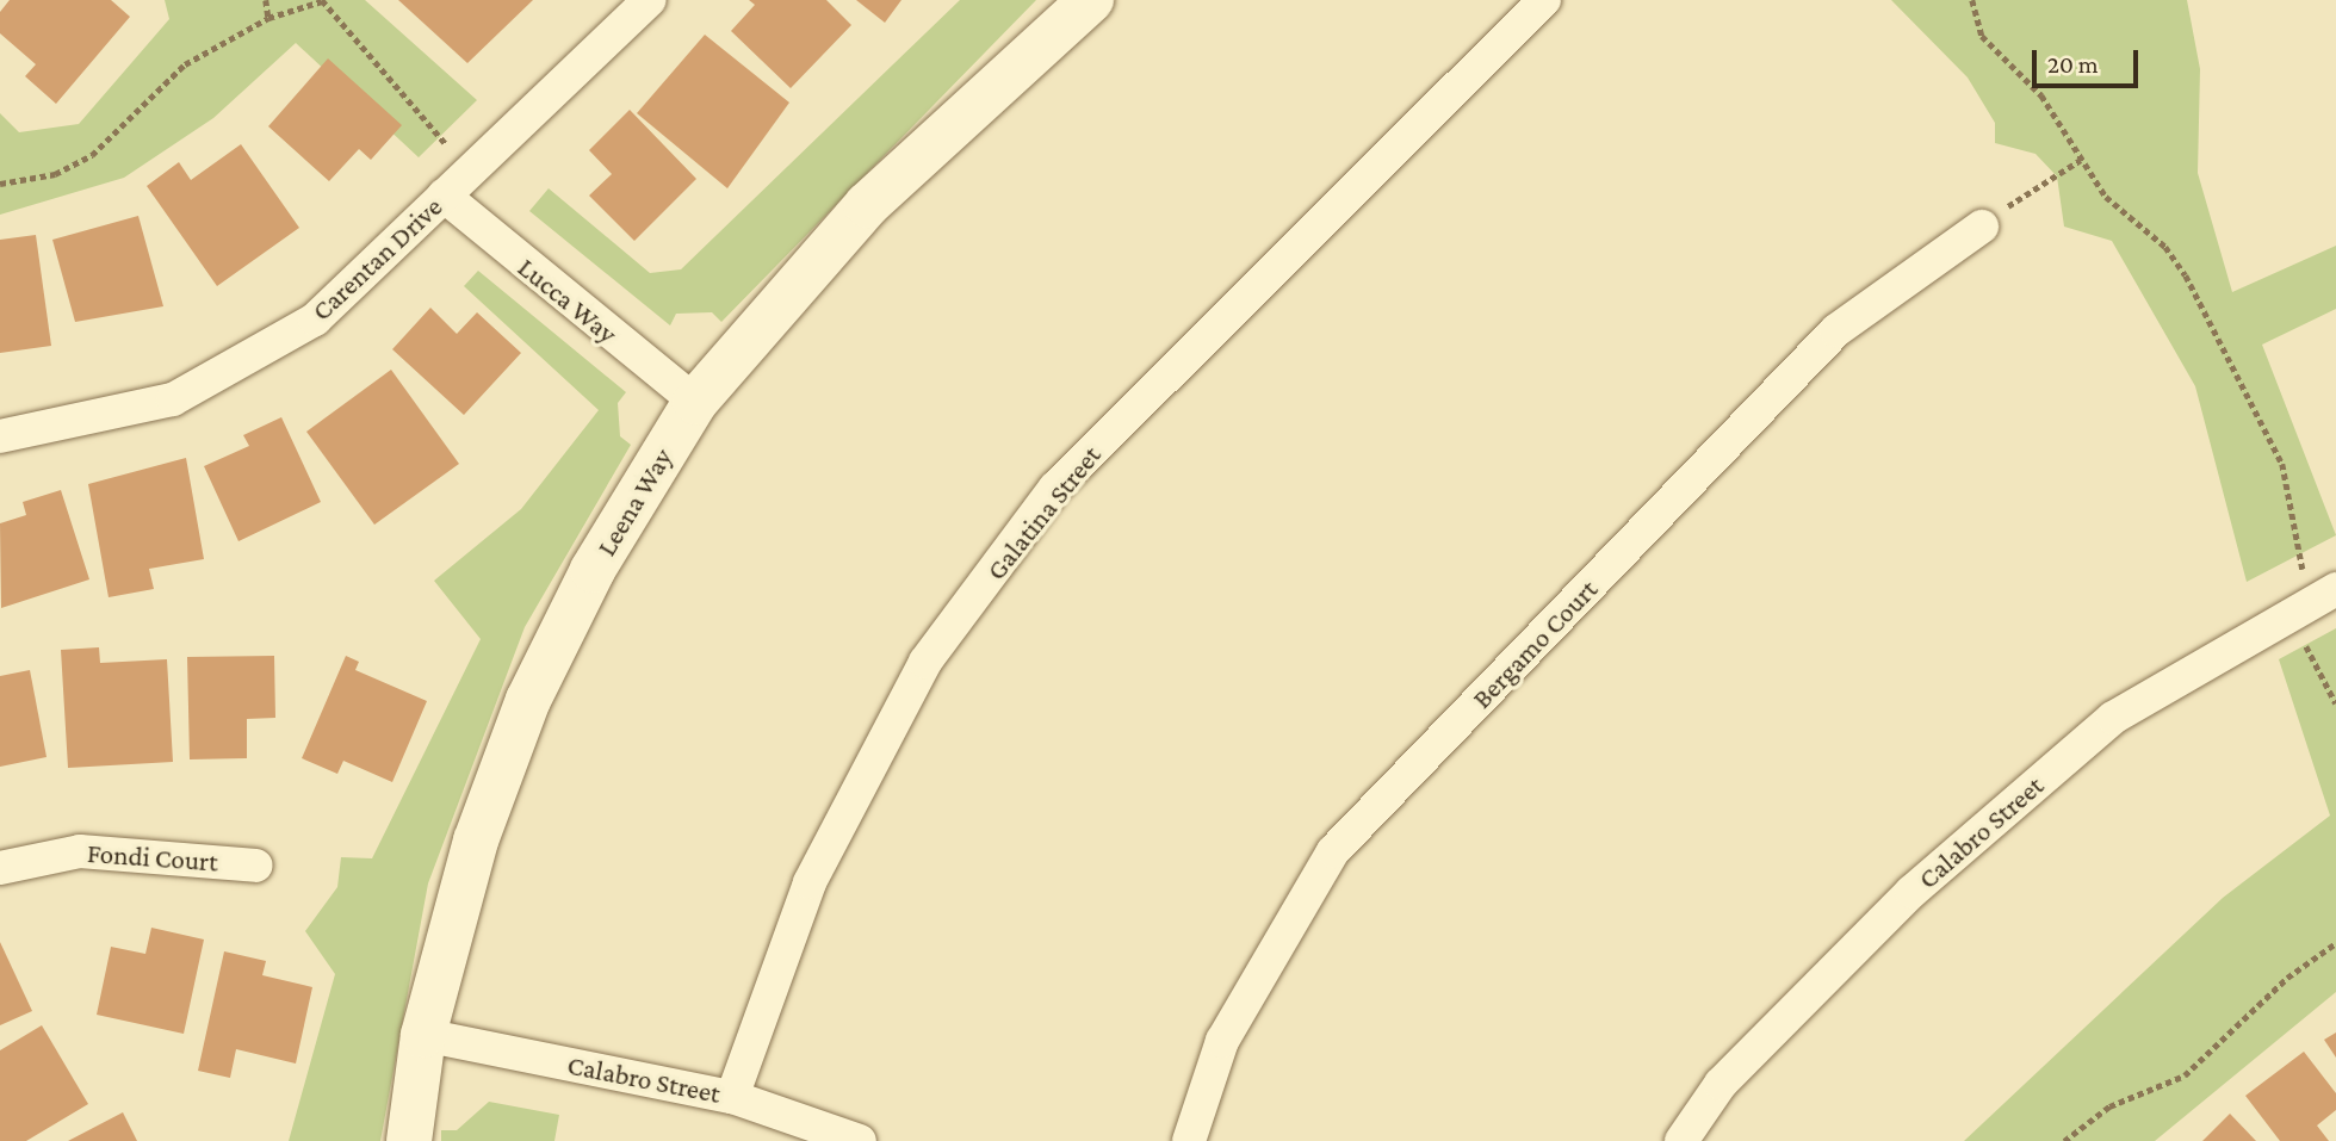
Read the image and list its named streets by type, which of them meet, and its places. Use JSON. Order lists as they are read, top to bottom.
{
  "streets": {
    "street": [
      "Carentan Drive",
      "Lucca Way",
      "Leena Way",
      "Galatina Street",
      "Bergamo Court",
      "Calabro Street",
      "Fondi Court"
    ]
  },
  "crossings": [
    ["Carentan Drive", "Lucca Way"],
    ["Lucca Way", "Leena Way"],
    ["Leena Way", "Calabro Street"],
    ["Galatina Street", "Calabro Street"]
  ],
  "scale_bar": "20 m"
}
